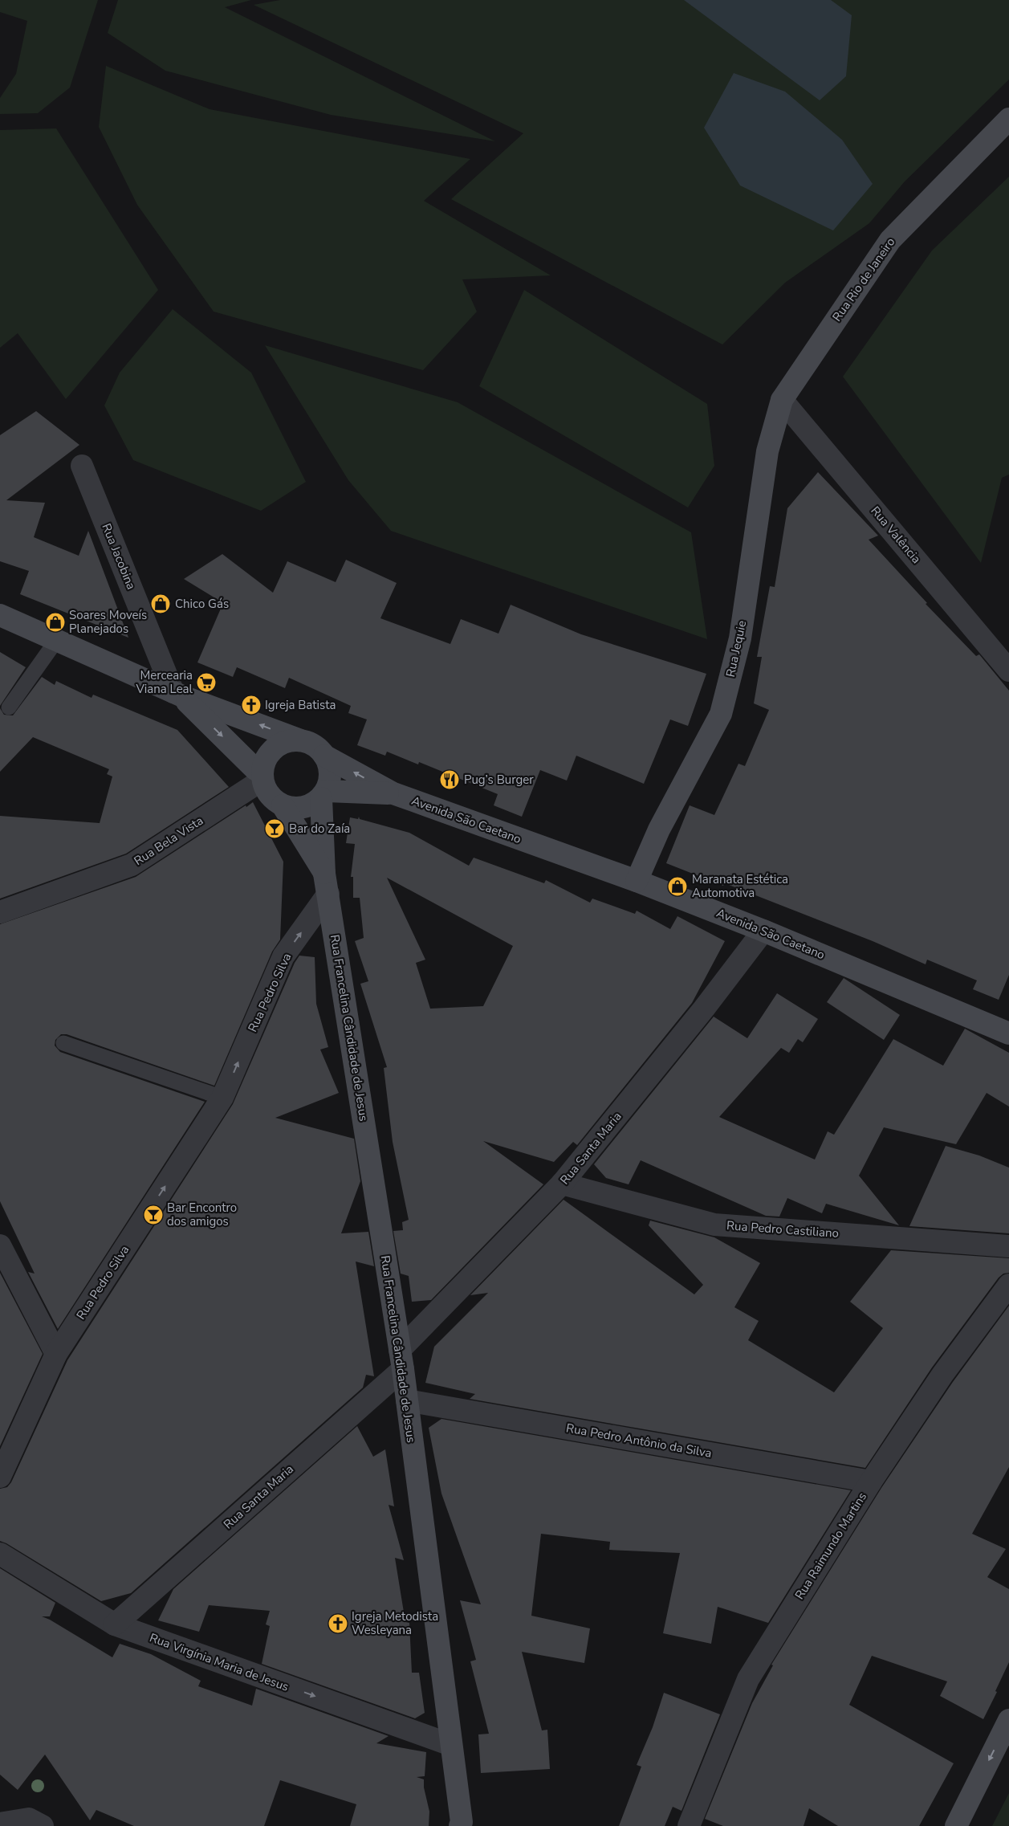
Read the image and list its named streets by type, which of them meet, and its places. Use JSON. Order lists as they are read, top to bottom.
{
  "streets": {
    "street": [
      "Rua Rio de Janeiro",
      "Rua Valência",
      "Rua Jacobina",
      "Rua Jequie",
      "Avenida São Caetano",
      "Rua Bela Vista",
      "Rua Pedro Silva",
      "Rua Francelina Cândidade de Jesus",
      "Rua Santa Maria",
      "Rua Pedro Castiliano",
      "Rua Pedro Antônio da Silva",
      "Rua Raimundo Martins",
      "Rua Virgínia Maria de Jesus"
    ]
  },
  "crossings": [
    ["Rua Rio de Janeiro", "Rua Valência"],
    ["Rua Rio de Janeiro", "Rua Jequie"],
    ["Rua Valência", "Rua Jequie"],
    ["Rua Jequie", "Avenida São Caetano"],
    ["Avenida São Caetano", "Rua Santa Maria"],
    ["Rua Bela Vista", "Rua Francelina Cândidade de Jesus"],
    ["Rua Pedro Silva", "Rua Francelina Cândidade de Jesus"],
    ["Rua Francelina Cândidade de Jesus", "Rua Santa Maria"],
    ["Rua Francelina Cândidade de Jesus", "Rua Pedro Antônio da Silva"],
    ["Rua Francelina Cândidade de Jesus", "Rua Virgínia Maria de Jesus"],
    ["Rua Santa Maria", "Rua Pedro Castiliano"],
    ["Rua Santa Maria", "Rua Virgínia Maria de Jesus"],
    ["Rua Pedro Antônio da Silva", "Rua Raimundo Martins"]
  ],
  "one_way": ["Rua Pedro Silva", "Rua Virgínia Maria de Jesus"],
  "places": {
    "shop": ["Chico Gás", "Soares Moveís Planejados", "Maranata Estética Automotiva"],
    "supermarket": ["Mercearia Viana Leal"],
    "church": ["Igreja Batista", "Igreja Metodista Wesleyana"],
    "restaurant": ["Pug’s Burger"],
    "bar": ["Bar do Zaía", "Bar Encontro dos amigos"]
  }
}
